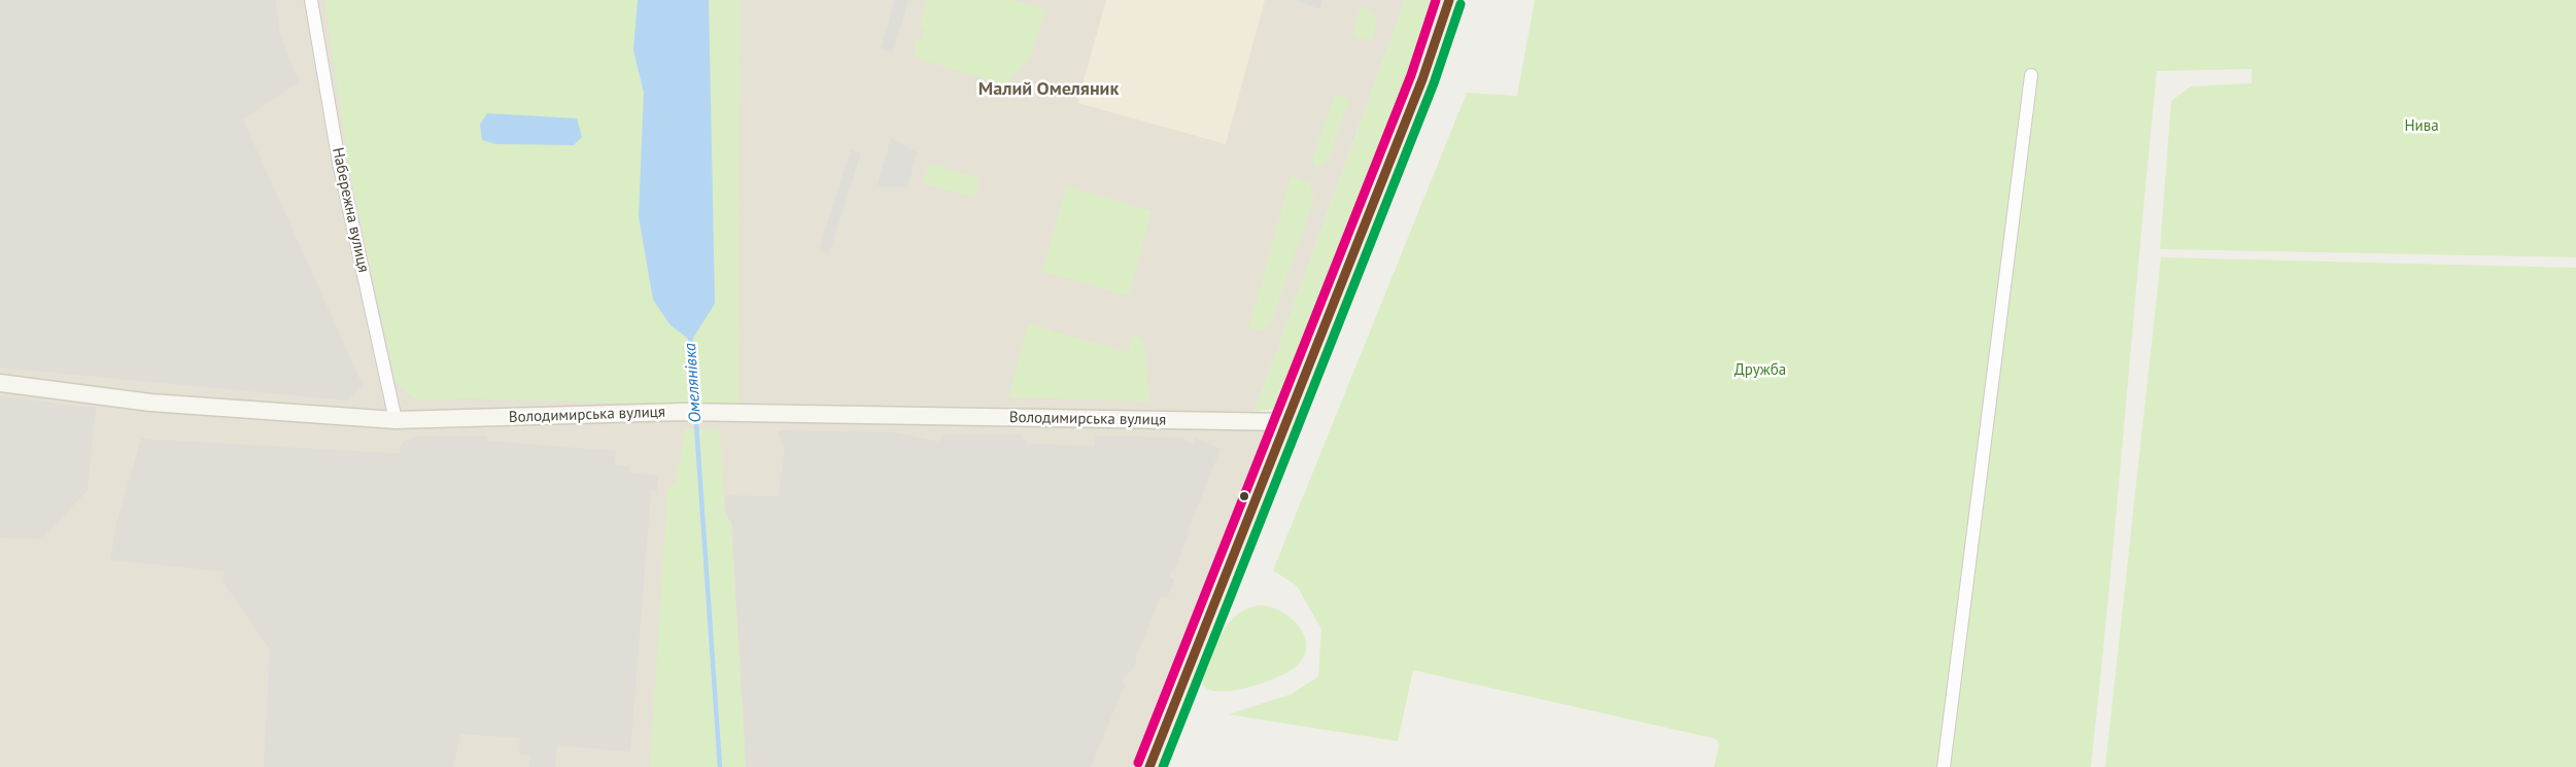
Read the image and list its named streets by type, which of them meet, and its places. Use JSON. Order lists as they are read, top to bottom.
{
  "streets": {
    "street": ["Набережна вулиця", "Володимирська вулиця"]
  },
  "crossings": [
    ["Набережна вулиця", "Володимирська вулиця"]
  ],
  "districts": ["Малий Омеляник"],
  "water": ["Омелянівка"],
  "parks": ["Нива", "Дружба"]
}
